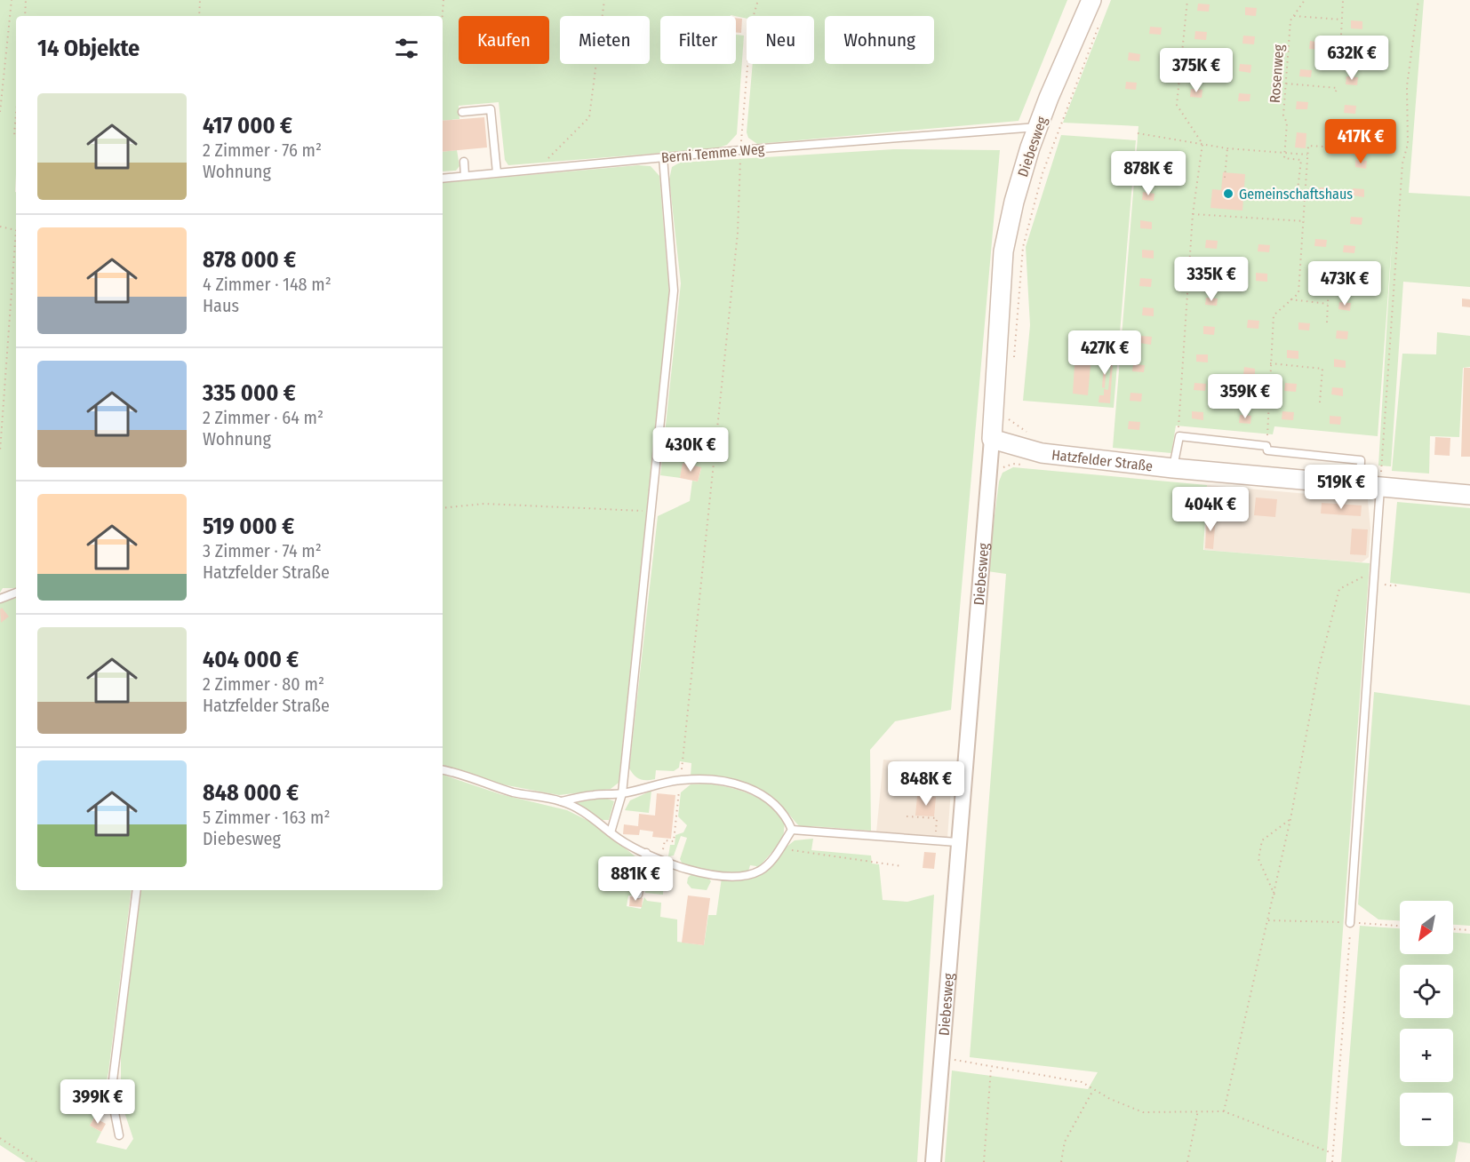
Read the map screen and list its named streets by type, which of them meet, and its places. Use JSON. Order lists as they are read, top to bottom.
{
  "streets": {
    "street": ["Diebesweg", "Hatzfelder Straße"],
    "lane": ["Berni Temme Weg"],
    "path": ["Rosenweg"]
  },
  "crossings": [
    ["Diebesweg", "Berni Temme Weg"],
    ["Diebesweg", "Hatzfelder Straße"]
  ],
  "places": ["Gemeinschaftshaus"],
  "north": "bottom left",
  "page": {
    "chip": [
      "Kaufen",
      "Mieten",
      "Filter",
      "Neu",
      "Wohnung"
    ],
    "heading": "14 Objekte",
    "price": [
      "632K €",
      "375K €",
      "417K €",
      "878K €",
      "335K €",
      "473K €",
      "427K €",
      "359K €",
      "430K €",
      "519K €",
      "404K €",
      "848K €",
      "881K €",
      "399K €"
    ],
    "list": [
      {
        "name": "417 000 €",
        "note": "2 Zimmer · 76 m² · Wohnung"
      },
      {
        "name": "878 000 €",
        "note": "4 Zimmer · 148 m² · Haus"
      },
      {
        "name": "335 000 €",
        "note": "2 Zimmer · 64 m² · Wohnung"
      },
      {
        "name": "519 000 €",
        "note": "3 Zimmer · 74 m² · Hatzfelder Straße"
      },
      {
        "name": "404 000 €",
        "note": "2 Zimmer · 80 m² · Hatzfelder Straße"
      },
      {
        "name": "848 000 €",
        "note": "5 Zimmer · 163 m² · Diebesweg"
      }
    ],
    "map_buttons": ["+", "−"]
  }
}
